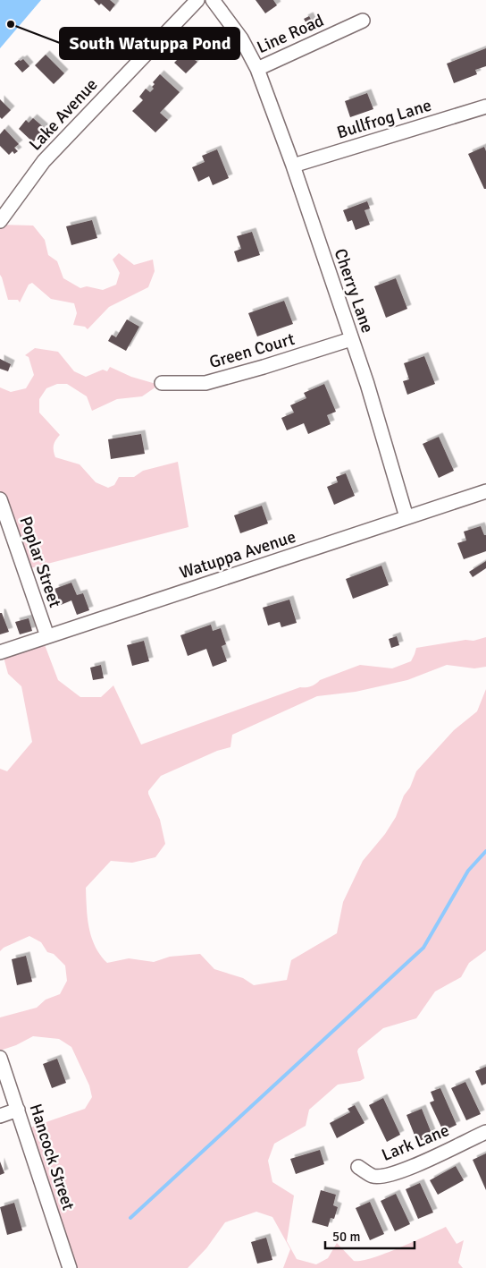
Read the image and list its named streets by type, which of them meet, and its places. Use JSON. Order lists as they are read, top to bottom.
{
  "streets": {
    "street": [
      "Line Road",
      "Lake Avenue",
      "Bullfrog Lane",
      "Cherry Lane",
      "Green Court",
      "Watuppa Avenue",
      "Poplar Street",
      "Lark Lane",
      "Hancock Street"
    ]
  },
  "crossings": [
    ["Line Road", "Cherry Lane"],
    ["Bullfrog Lane", "Cherry Lane"],
    ["Cherry Lane", "Green Court"],
    ["Cherry Lane", "Watuppa Avenue"],
    ["Watuppa Avenue", "Poplar Street"]
  ],
  "places": ["South Watuppa Pond"],
  "scale_bar": "50 m"
}
